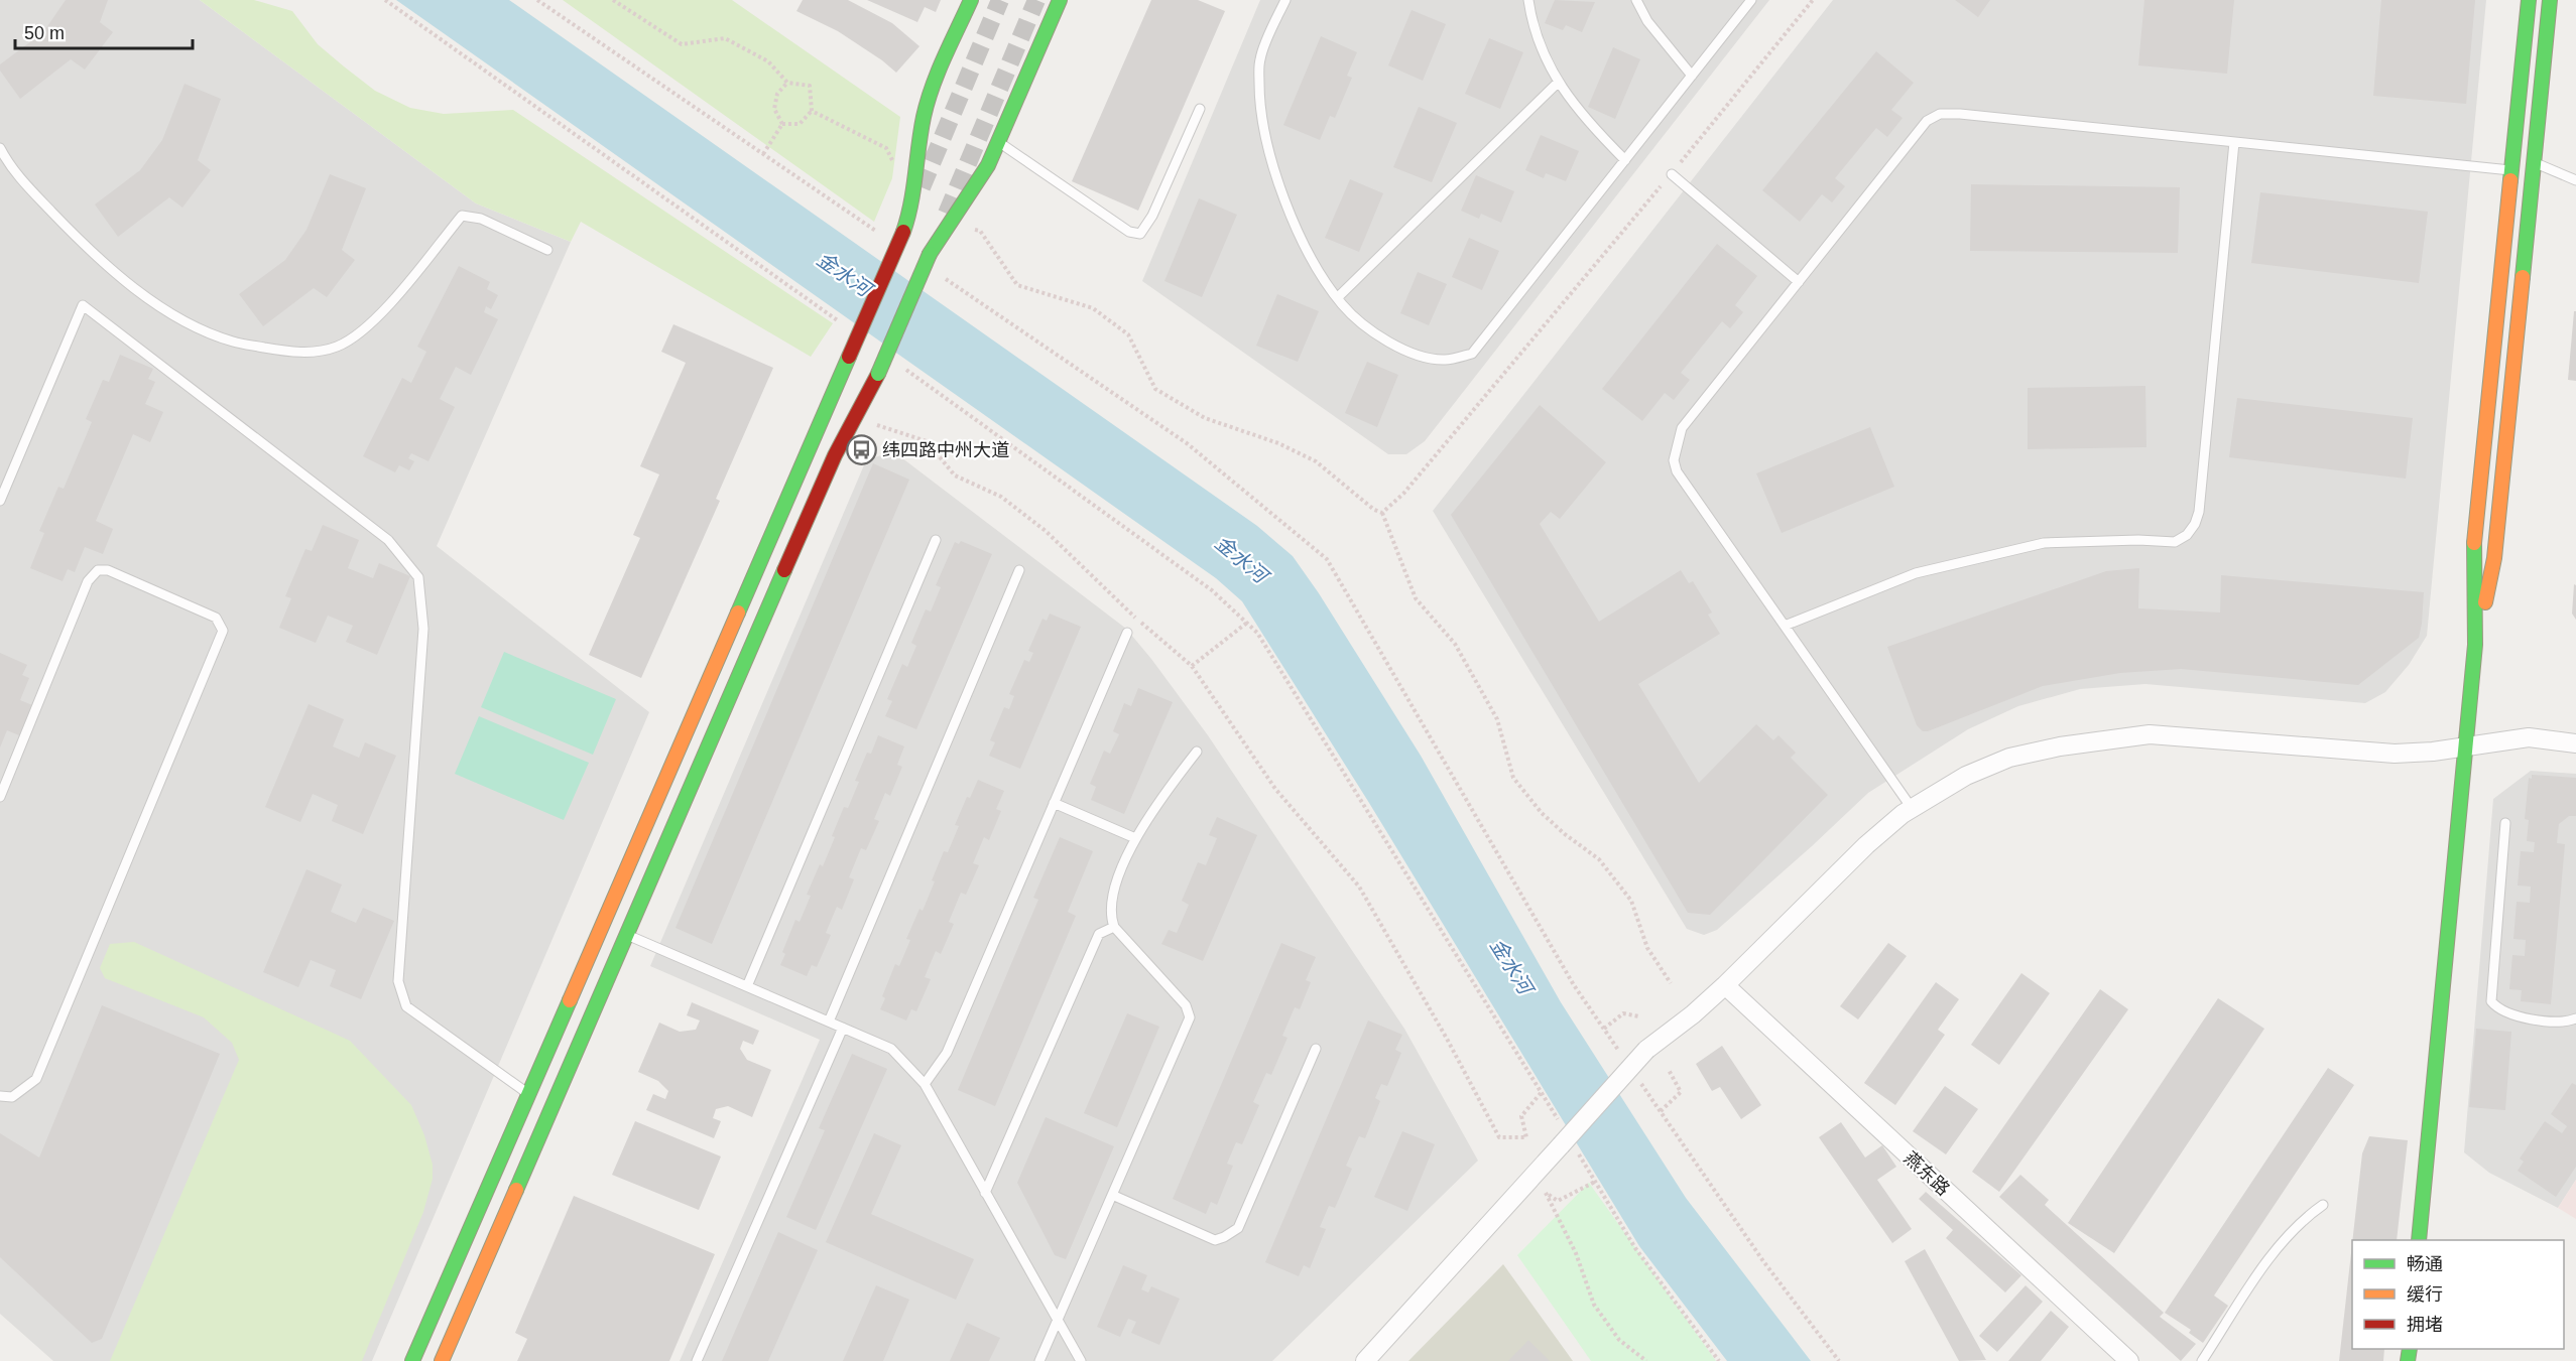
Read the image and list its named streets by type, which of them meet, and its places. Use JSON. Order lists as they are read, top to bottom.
{
  "streets": {
    "street": ["燕东路"]
  },
  "water": ["金水河"],
  "places": {
    "bus stop": ["纬四路中州大道"]
  },
  "legend": ["畅通", "缓行", "拥堵"],
  "scale_bar": "50 m"
}
